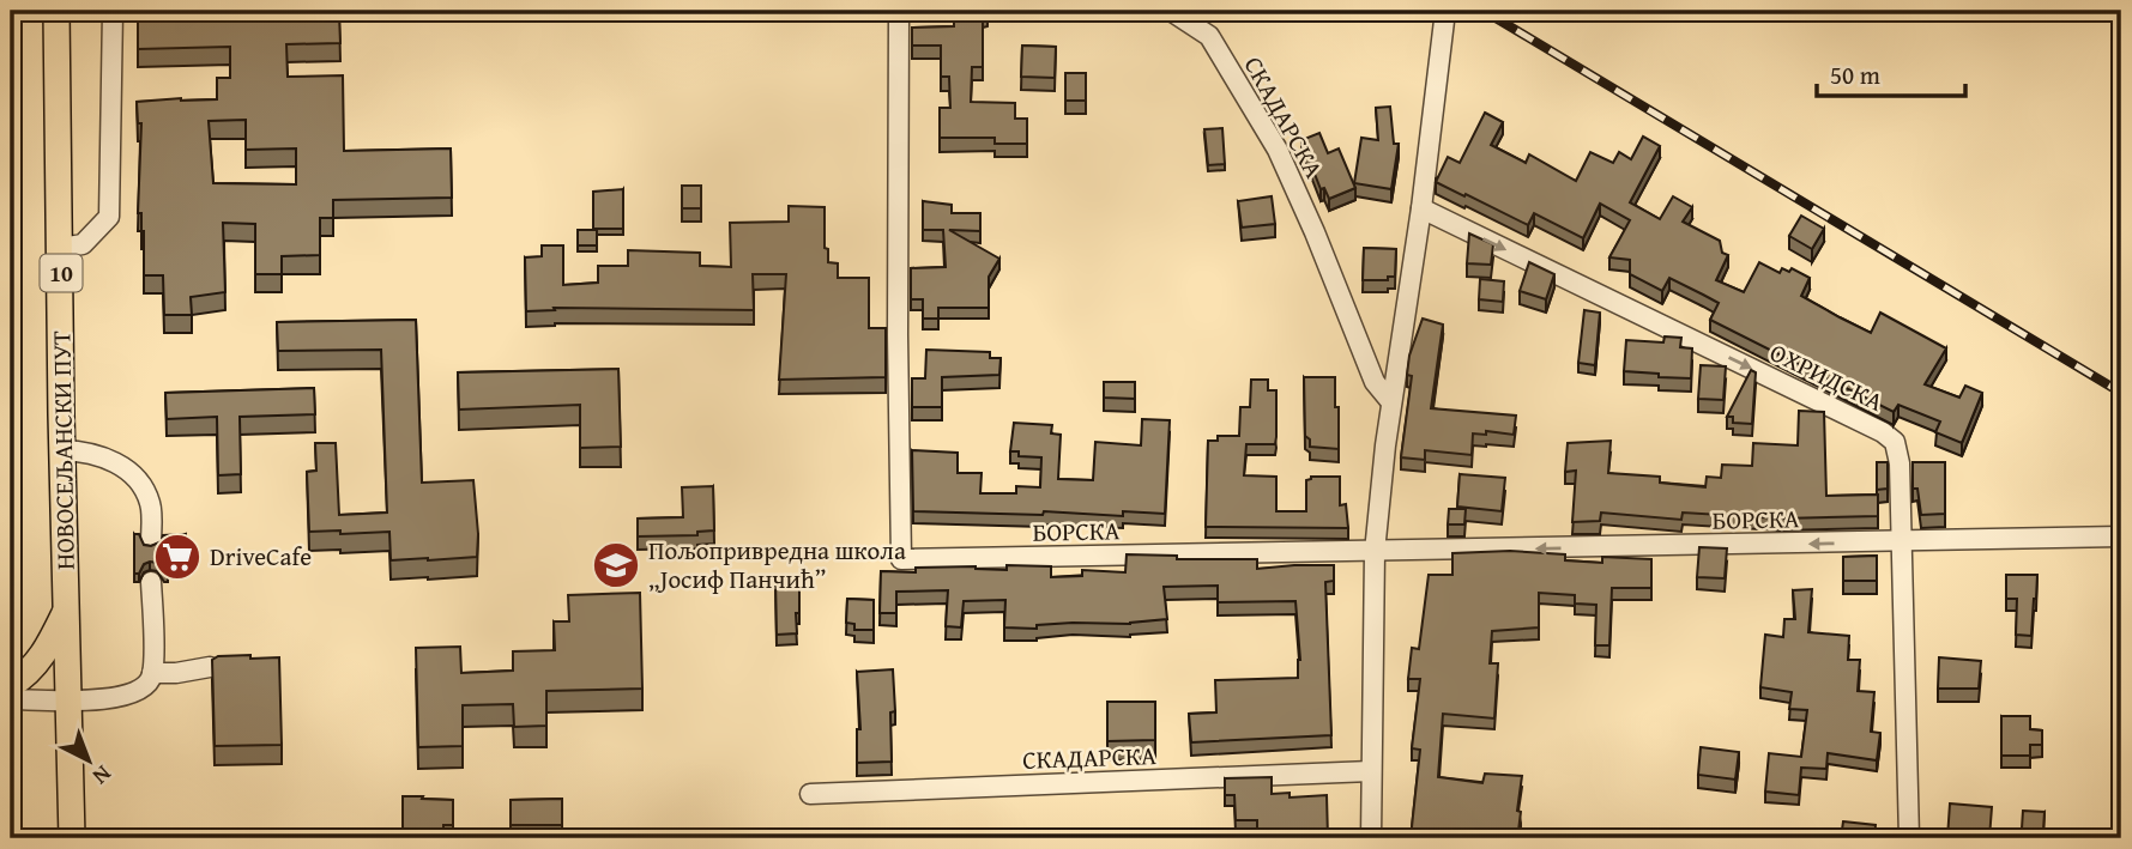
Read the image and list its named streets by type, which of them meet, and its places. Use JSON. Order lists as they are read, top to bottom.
{
  "streets": {
    "main road": ["10", "НОВОСЕЉАНСКИ ПУТ"],
    "street": ["СКАДАРСКА", "ОХРИДСКА", "БОРСКА"]
  },
  "crossings": [
    ["ОХРИДСКА", "БОРСКА"]
  ],
  "one_way": ["ОХРИДСКА"],
  "places": {
    "supermarket": ["DriveCafe"],
    "school or university": ["Пољопривредна школа „Јосиф Панчић”"]
  },
  "scale_bar": "50 m",
  "north": "bottom right"
}
